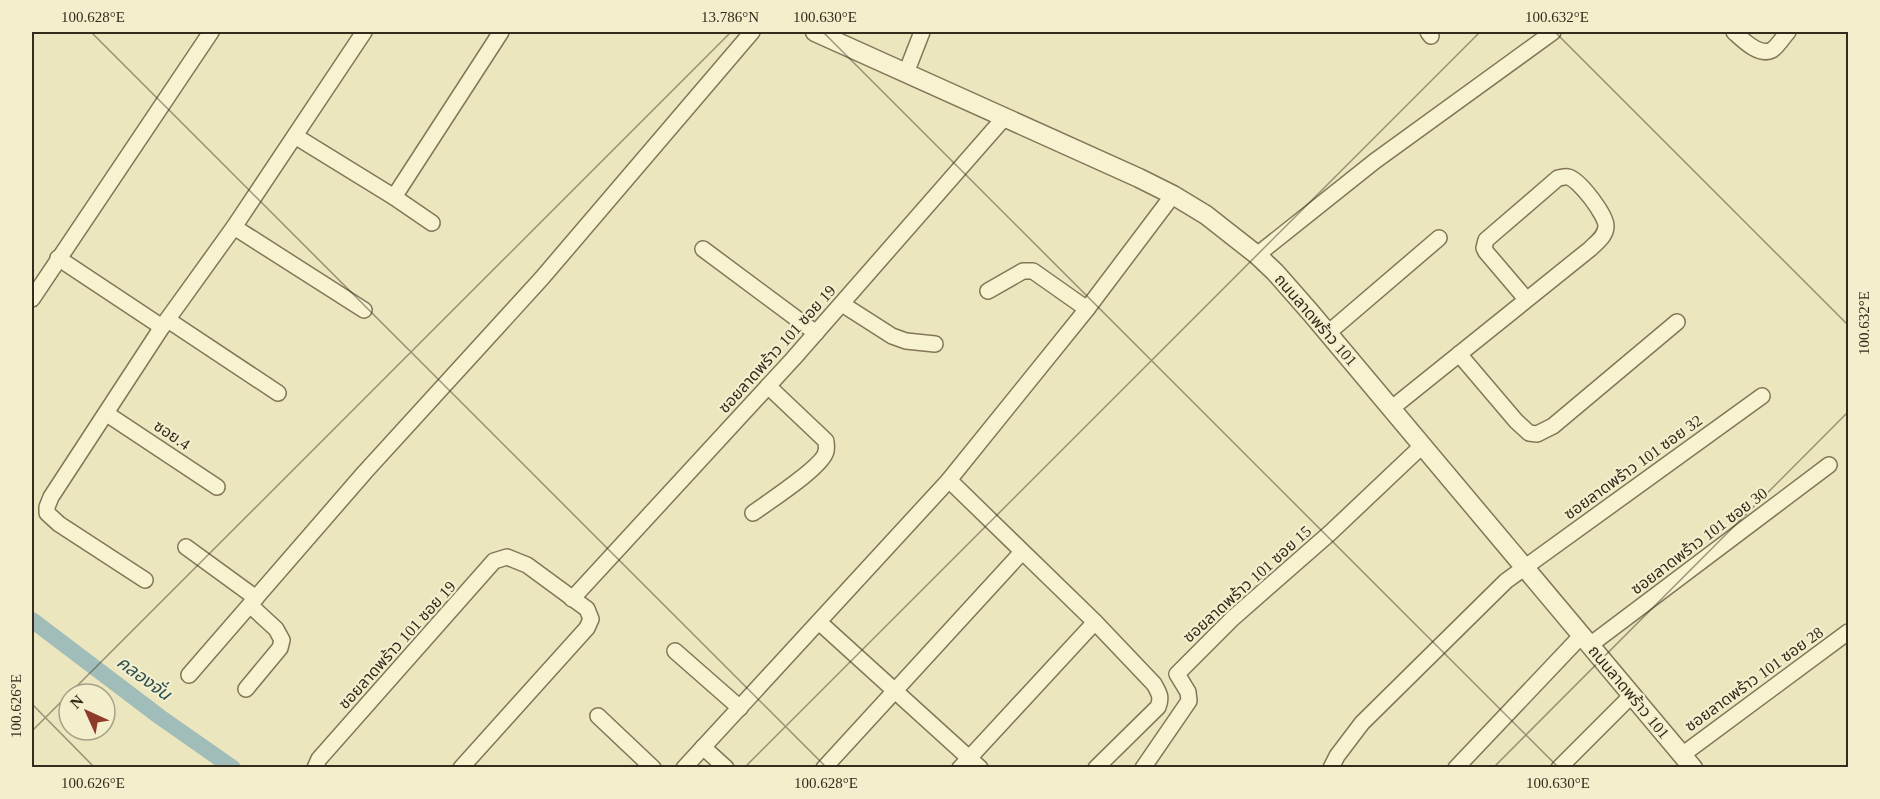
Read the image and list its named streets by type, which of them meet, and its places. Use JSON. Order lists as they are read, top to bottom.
{
  "streets": {
    "street": [
      "ถนนลาดพร้าว 101",
      "ซอยลาดพร้าว 101 ซอย 19",
      "ซอย.4",
      "ซอยลาดพร้าว 101 ซอย 32",
      "ซอยลาดพร้าว 101 ซอย 30",
      "ซอยลาดพร้าว 101 ซอย 15",
      "ซอยลาดพร้าว 101 ซอย 28"
    ]
  },
  "crossings": [
    ["ถนนลาดพร้าว 101", "ซอยลาดพร้าว 101 ซอย 19"],
    ["ถนนลาดพร้าว 101", "ซอยลาดพร้าว 101 ซอย 32"],
    ["ถนนลาดพร้าว 101", "ซอยลาดพร้าว 101 ซอย 30"],
    ["ถนนลาดพร้าว 101", "ซอยลาดพร้าว 101 ซอย 15"],
    ["ถนนลาดพร้าว 101", "ซอยลาดพร้าว 101 ซอย 28"]
  ],
  "water": ["คลองจั่น"],
  "north": "top left",
  "coordinates": [
    "100.628°E",
    "13.786°N",
    "100.630°E",
    "100.632°E",
    "100.626°E"
  ]
}
